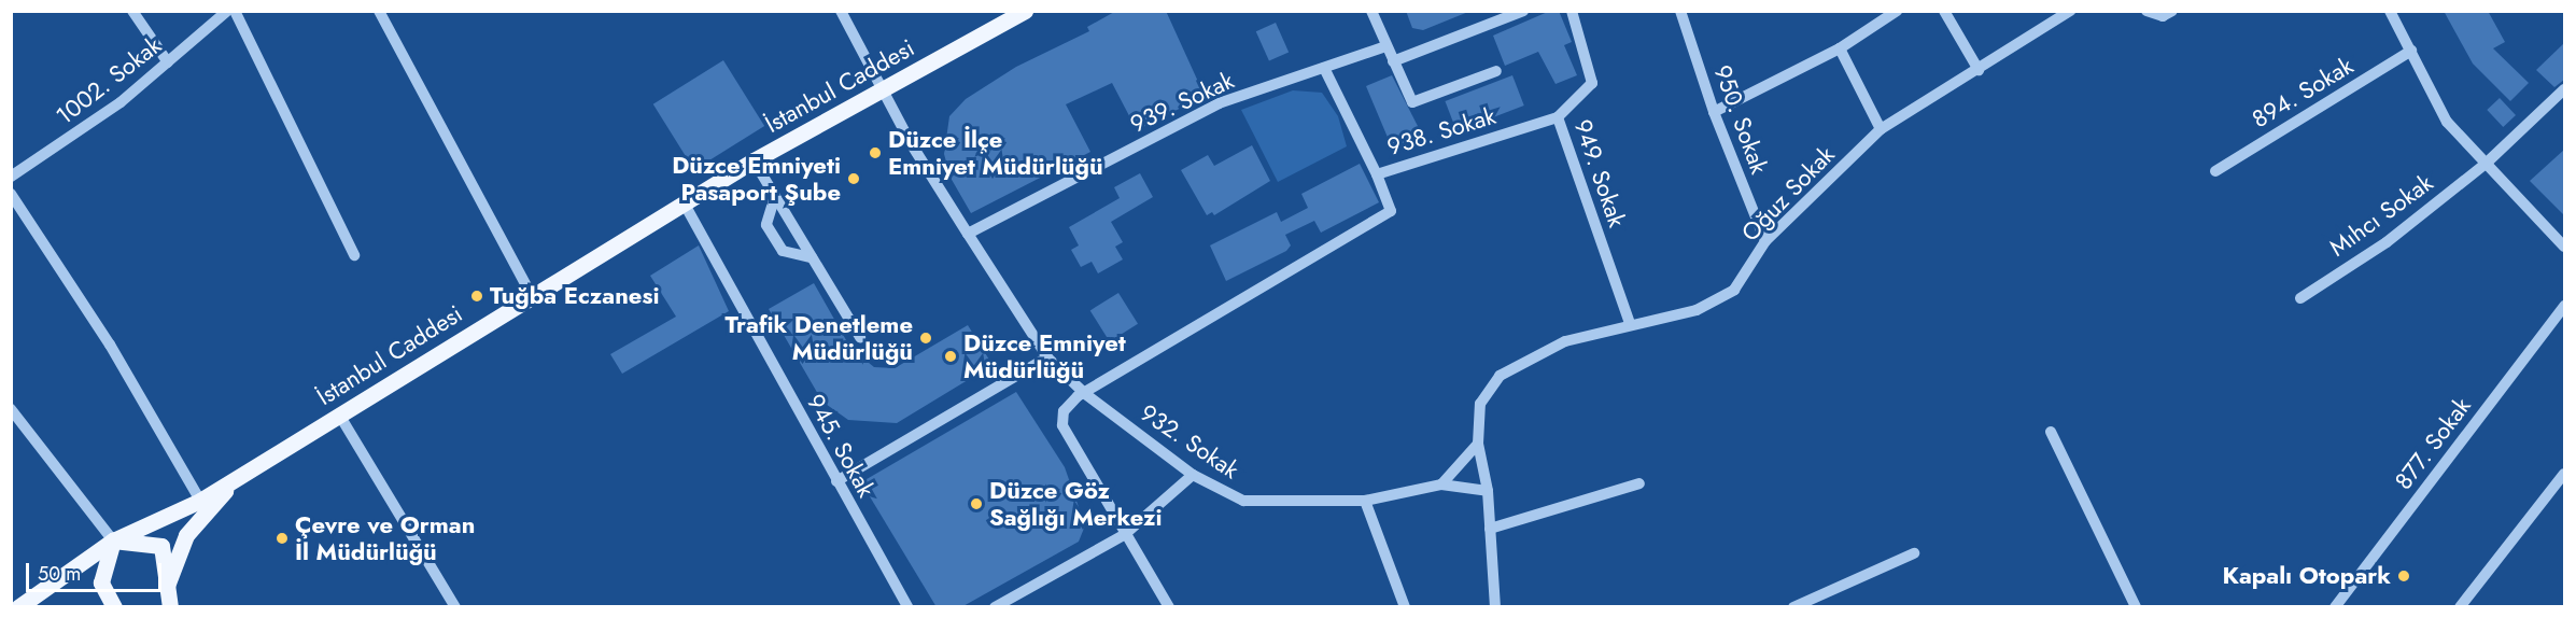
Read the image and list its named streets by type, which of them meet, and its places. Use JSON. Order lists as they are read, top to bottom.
{
  "streets": {
    "main road": ["İstanbul Caddesi"],
    "street": [
      "1002. Sokak",
      "894. Sokak",
      "939. Sokak",
      "950. Sokak",
      "938. Sokak",
      "949. Sokak",
      "Oğuz Sokak",
      "Mıhcı Sokak",
      "932. Sokak",
      "877. Sokak",
      "945. Sokak"
    ]
  },
  "crossings": [
    ["İstanbul Caddesi", "932. Sokak"],
    ["İstanbul Caddesi", "945. Sokak"],
    ["939. Sokak", "938. Sokak"],
    ["939. Sokak", "932. Sokak"],
    ["950. Sokak", "Oğuz Sokak"],
    ["938. Sokak", "949. Sokak"],
    ["949. Sokak", "Oğuz Sokak"],
    ["Oğuz Sokak", "932. Sokak"]
  ],
  "places": [
    "Düzce İlçe Emniyet Müdürlüğü",
    "Düzce Emniyeti Pasaport Şube",
    "Tuğba Eczanesi",
    "Trafik Denetleme Müdürlüğü",
    "Düzce Emniyet Müdürlüğü",
    "Düzce Göz Sağlığı Merkezi",
    "Çevre ve Orman İl Müdürlüğü",
    "Kapalı Otopark"
  ],
  "scale_bar": "50 m"
}
